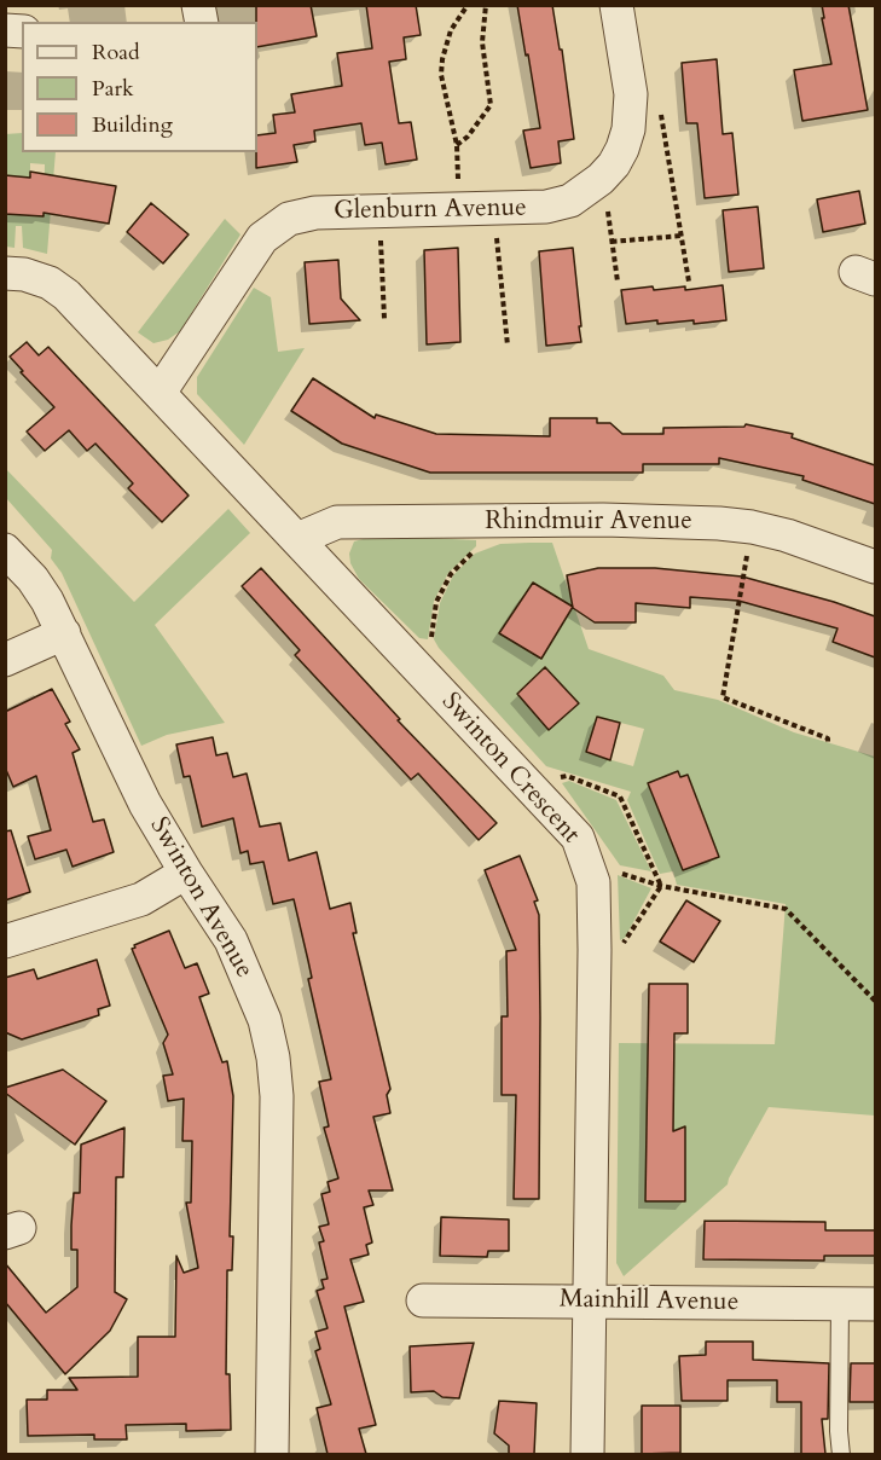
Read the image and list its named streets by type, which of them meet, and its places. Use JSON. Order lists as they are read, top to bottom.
{
  "streets": {
    "street": [
      "Glenburn Avenue",
      "Rhindmuir Avenue",
      "Swinton Crescent",
      "Swinton Avenue",
      "Mainhill Avenue"
    ]
  },
  "crossings": [
    ["Glenburn Avenue", "Swinton Crescent"],
    ["Rhindmuir Avenue", "Swinton Crescent"],
    ["Swinton Crescent", "Mainhill Avenue"]
  ],
  "legend": ["Road", "Park", "Building"]
}
